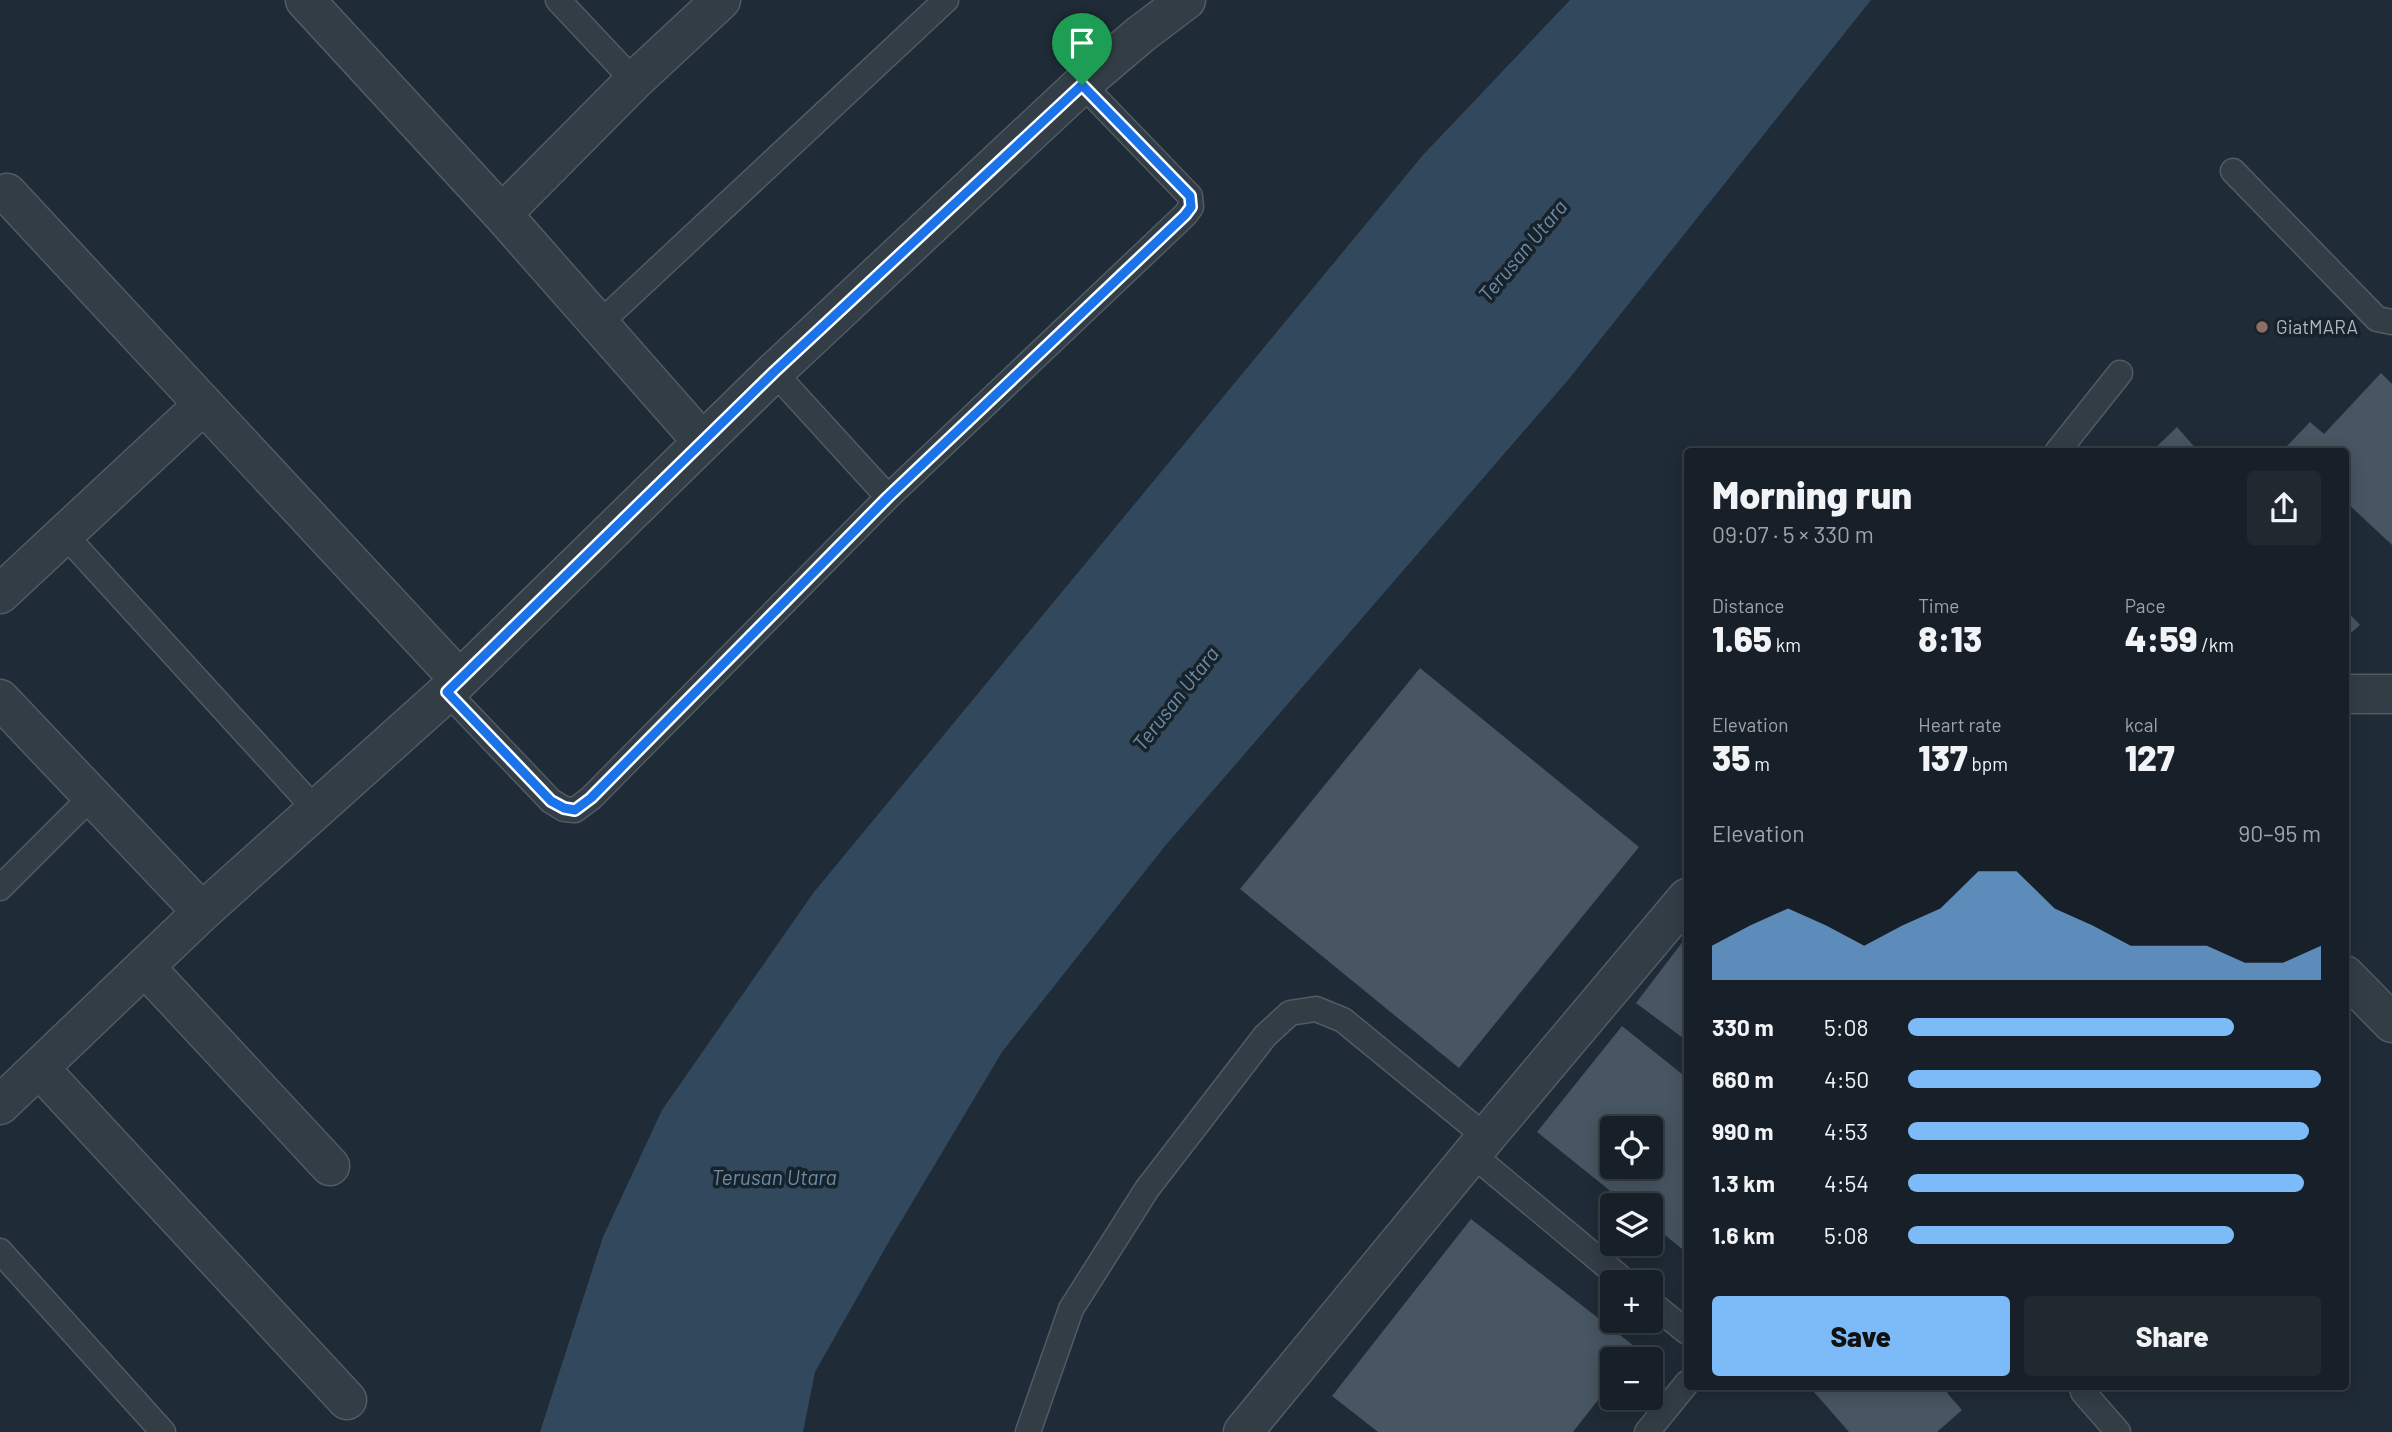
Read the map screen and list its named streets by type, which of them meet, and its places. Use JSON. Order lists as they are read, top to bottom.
{
  "water": ["Terusan Utara"],
  "places": ["GiatMARA"],
  "page": {
    "heading": ["Morning run", "09:07 · 5 × 330 m"],
    "stats": [
      ["Distance", "1.65 km"],
      ["Time", "8:13"],
      ["Pace", "4:59 /km"],
      ["Elevation", "35 m"],
      ["Heart rate", "137 bpm"],
      ["kcal", "127"]
    ],
    "chart": ["Elevation", "90–95 m"],
    "list": [
      {
        "name": "330 m",
        "note": "5:08"
      },
      {
        "name": "660 m",
        "note": "4:50"
      },
      {
        "name": "990 m",
        "note": "4:53"
      },
      {
        "name": "1.3 km",
        "note": "4:54"
      },
      {
        "name": "1.6 km",
        "note": "5:08"
      }
    ],
    "map_buttons": ["+", "−"],
    "buttons": ["Save", "Share"]
  }
}
